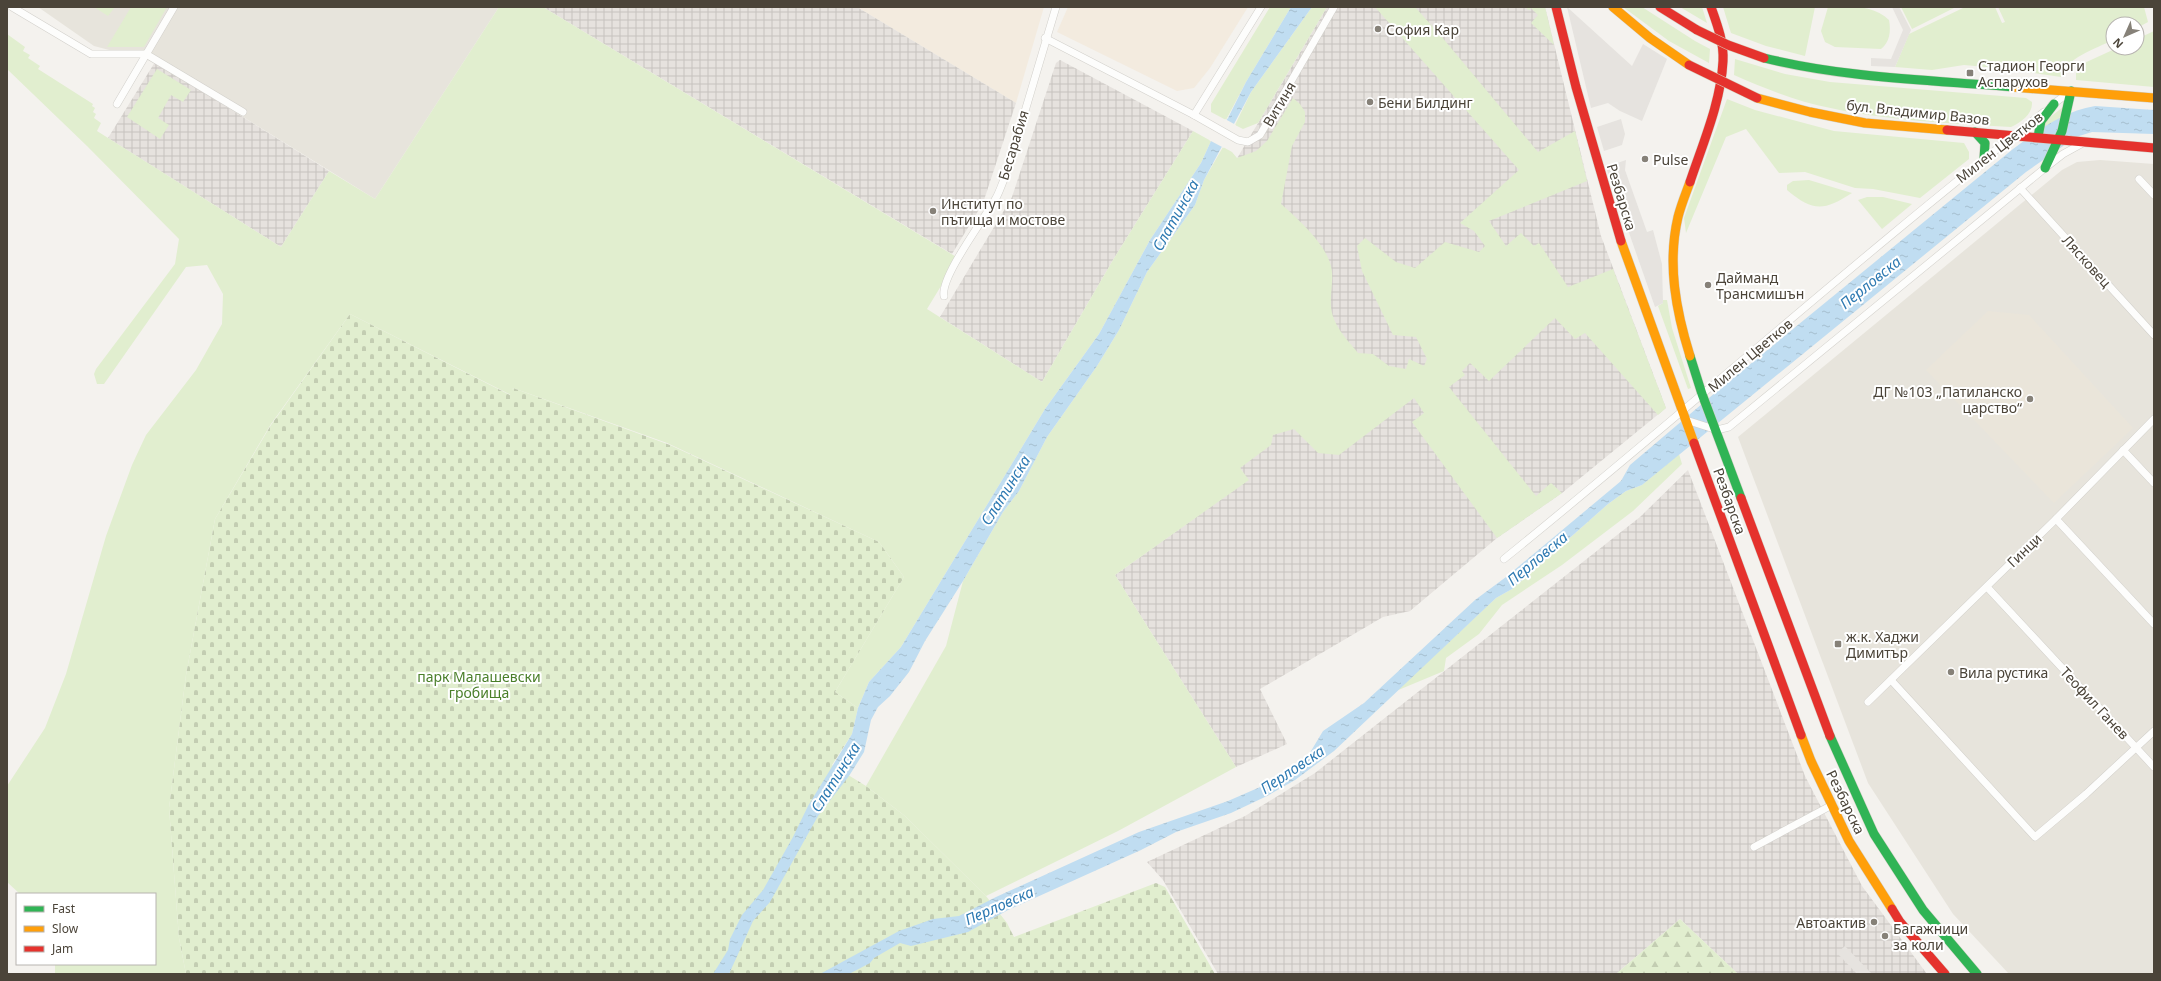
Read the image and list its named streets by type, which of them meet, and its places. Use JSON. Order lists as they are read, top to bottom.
{
  "streets": {
    "street": [
      "Витиня",
      "бул. Владимир Вазов",
      "Бесарабия",
      "Милен Цветков",
      "Резбарска",
      "Лясковец",
      "Гинци",
      "Теофил Ганев"
    ]
  },
  "crossings": [
    ["Витиня", "Бесарабия"],
    ["бул. Владимир Вазов", "Милен Цветков"],
    ["Милен Цветков", "Резбарска"],
    ["Гинци", "Теофил Ганев"]
  ],
  "water": ["Слатинска", "Перловска"],
  "parks": ["парк Малашевски гробища"],
  "places": {
    "other": [
      "София Кар",
      "Бени Билдинг",
      "Pulse",
      "Институт по пътища и мостове",
      "Дайманд Трансмишън",
      "ДГ №103 „Патиланско царство“",
      "Вила рустика",
      "Автоактив",
      "Багажници за коли"
    ],
    "transit": ["Стадион Георги Аспарухов", "ж.к. Хаджи Димитър"]
  },
  "legend": ["Fast", "Slow", "Jam"],
  "north": "bottom left"
}
